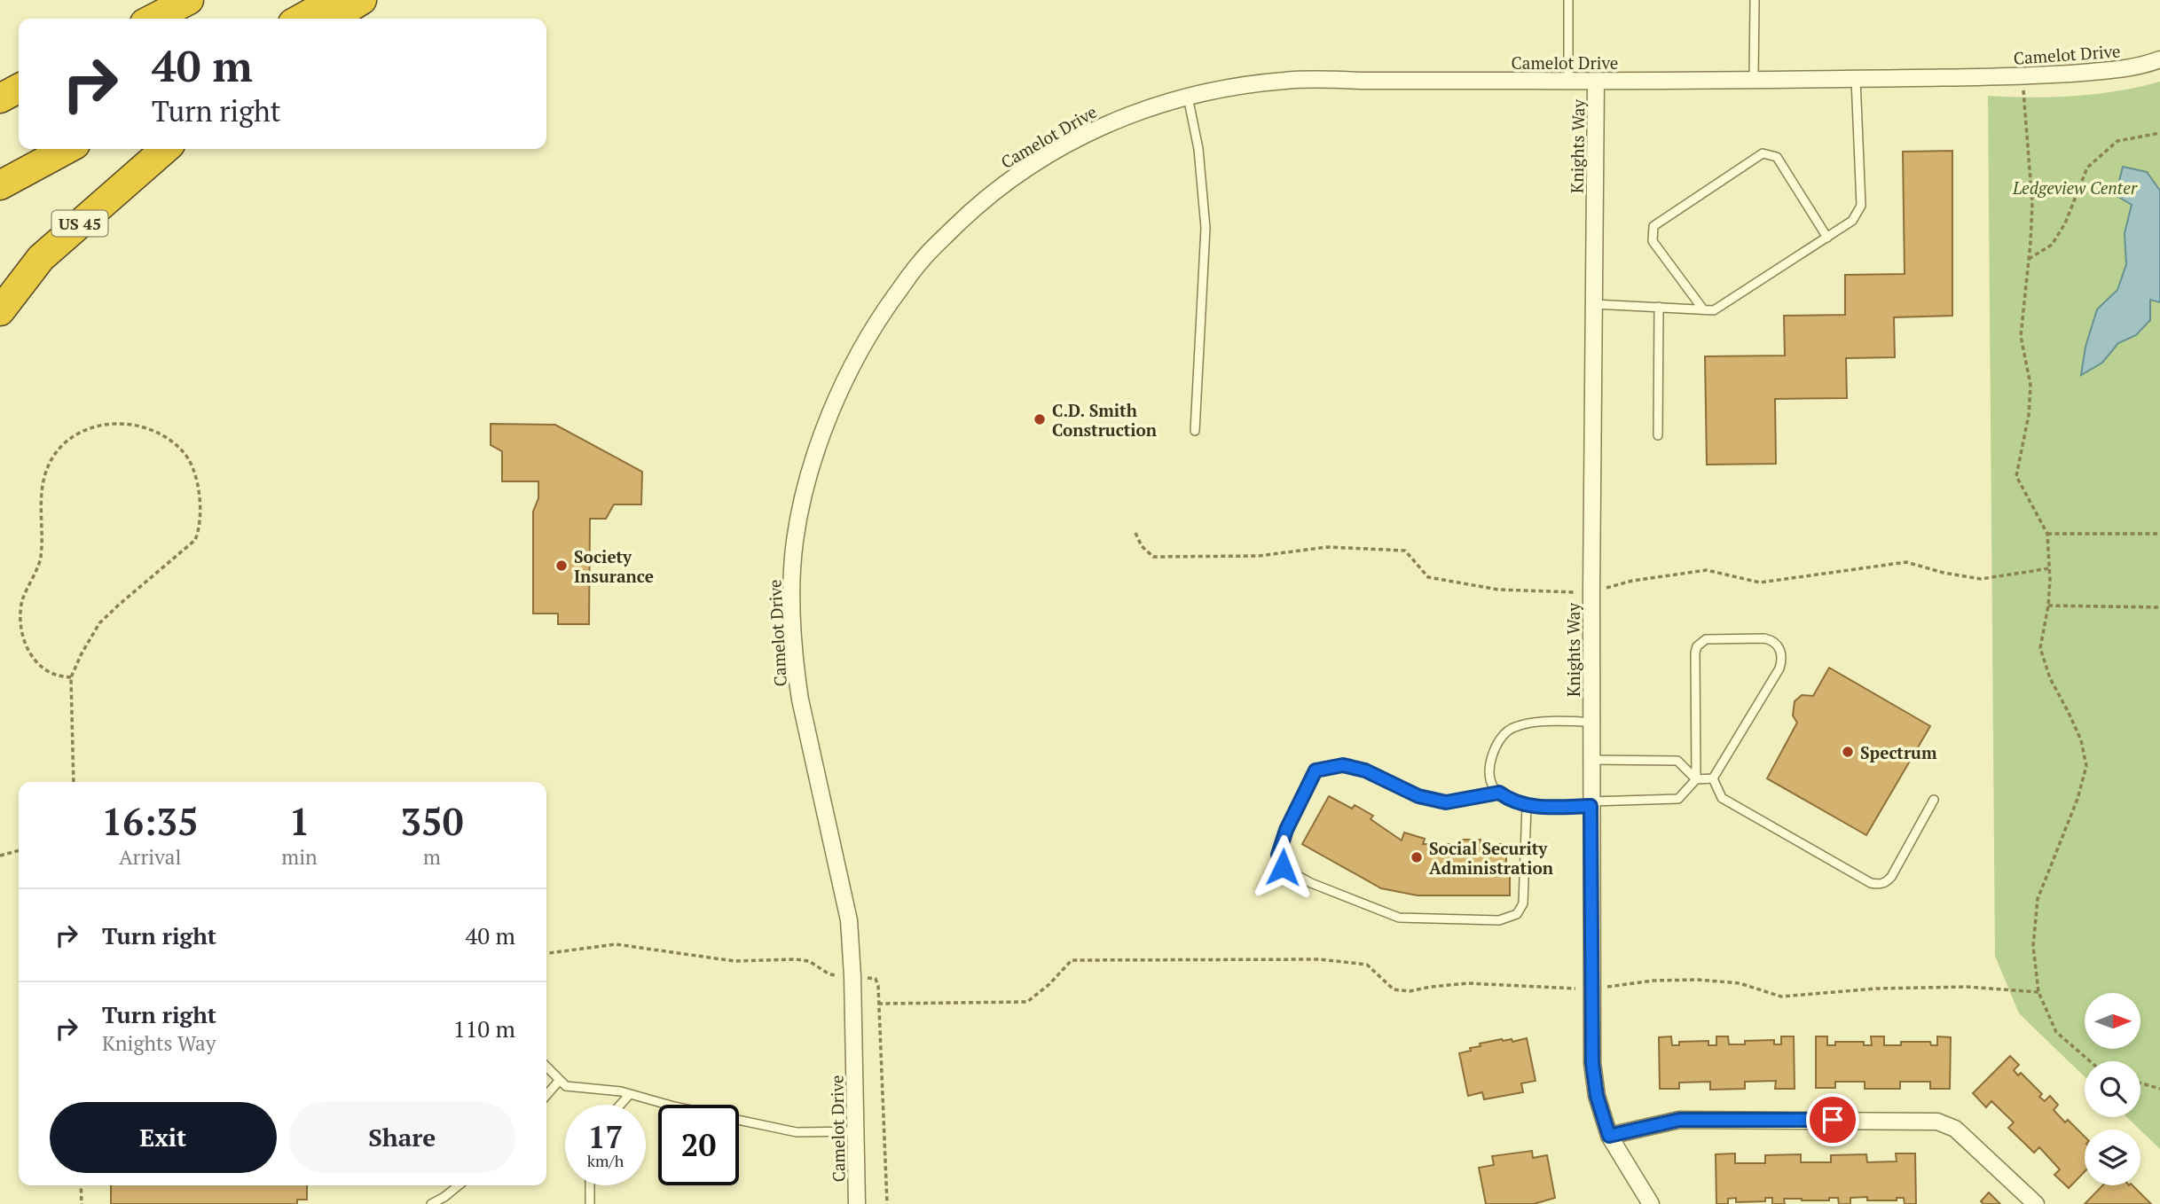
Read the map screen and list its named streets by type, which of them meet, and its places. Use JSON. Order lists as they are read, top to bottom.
{
  "streets": {
    "highway": ["US 45"],
    "street": ["Camelot Drive", "Knights Way"]
  },
  "crossings": [
    ["Camelot Drive", "Knights Way"]
  ],
  "parks": ["Ledgeview Center"],
  "places": [
    "C.D. Smith Construction",
    "Society Insurance",
    "Spectrum",
    "Social Security Administration"
  ],
  "north": "right",
  "page": {
    "turn": ["40 m", "Turn right"],
    "eta": [
      "16:35",
      "Arrival",
      "1",
      "min",
      "350",
      "m"
    ],
    "list": [
      {
        "name": "Turn right",
        "value": "40 m"
      },
      {
        "name": "Turn right",
        "note": "Knights Way",
        "value": "110 m"
      }
    ],
    "buttons": ["Exit", "Share"],
    "speed": "17 km/h",
    "limit": "20"
  }
}
